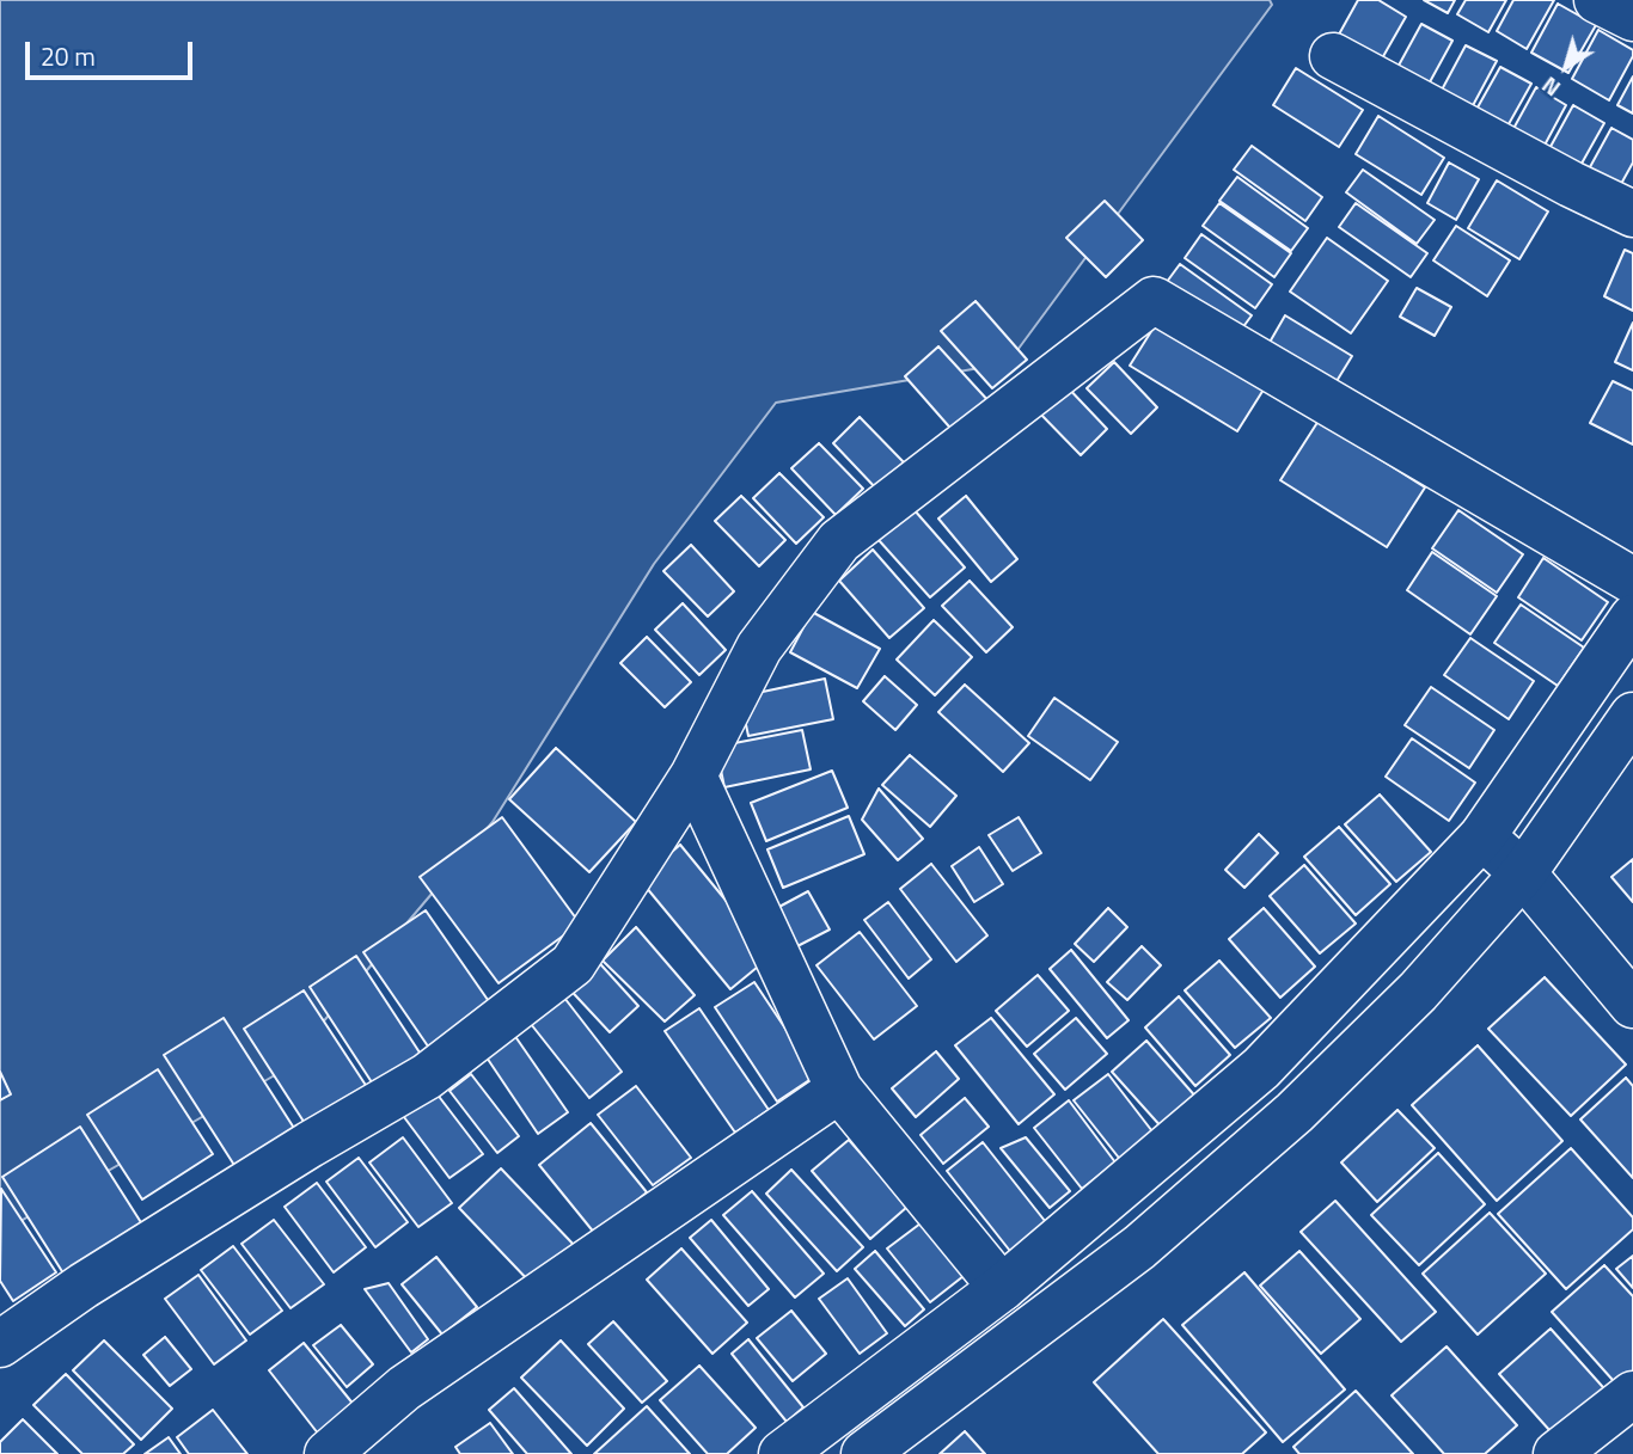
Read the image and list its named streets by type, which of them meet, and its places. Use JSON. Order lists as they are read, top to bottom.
{
  "scale_bar": "20 m",
  "north": "bottom left"
}
